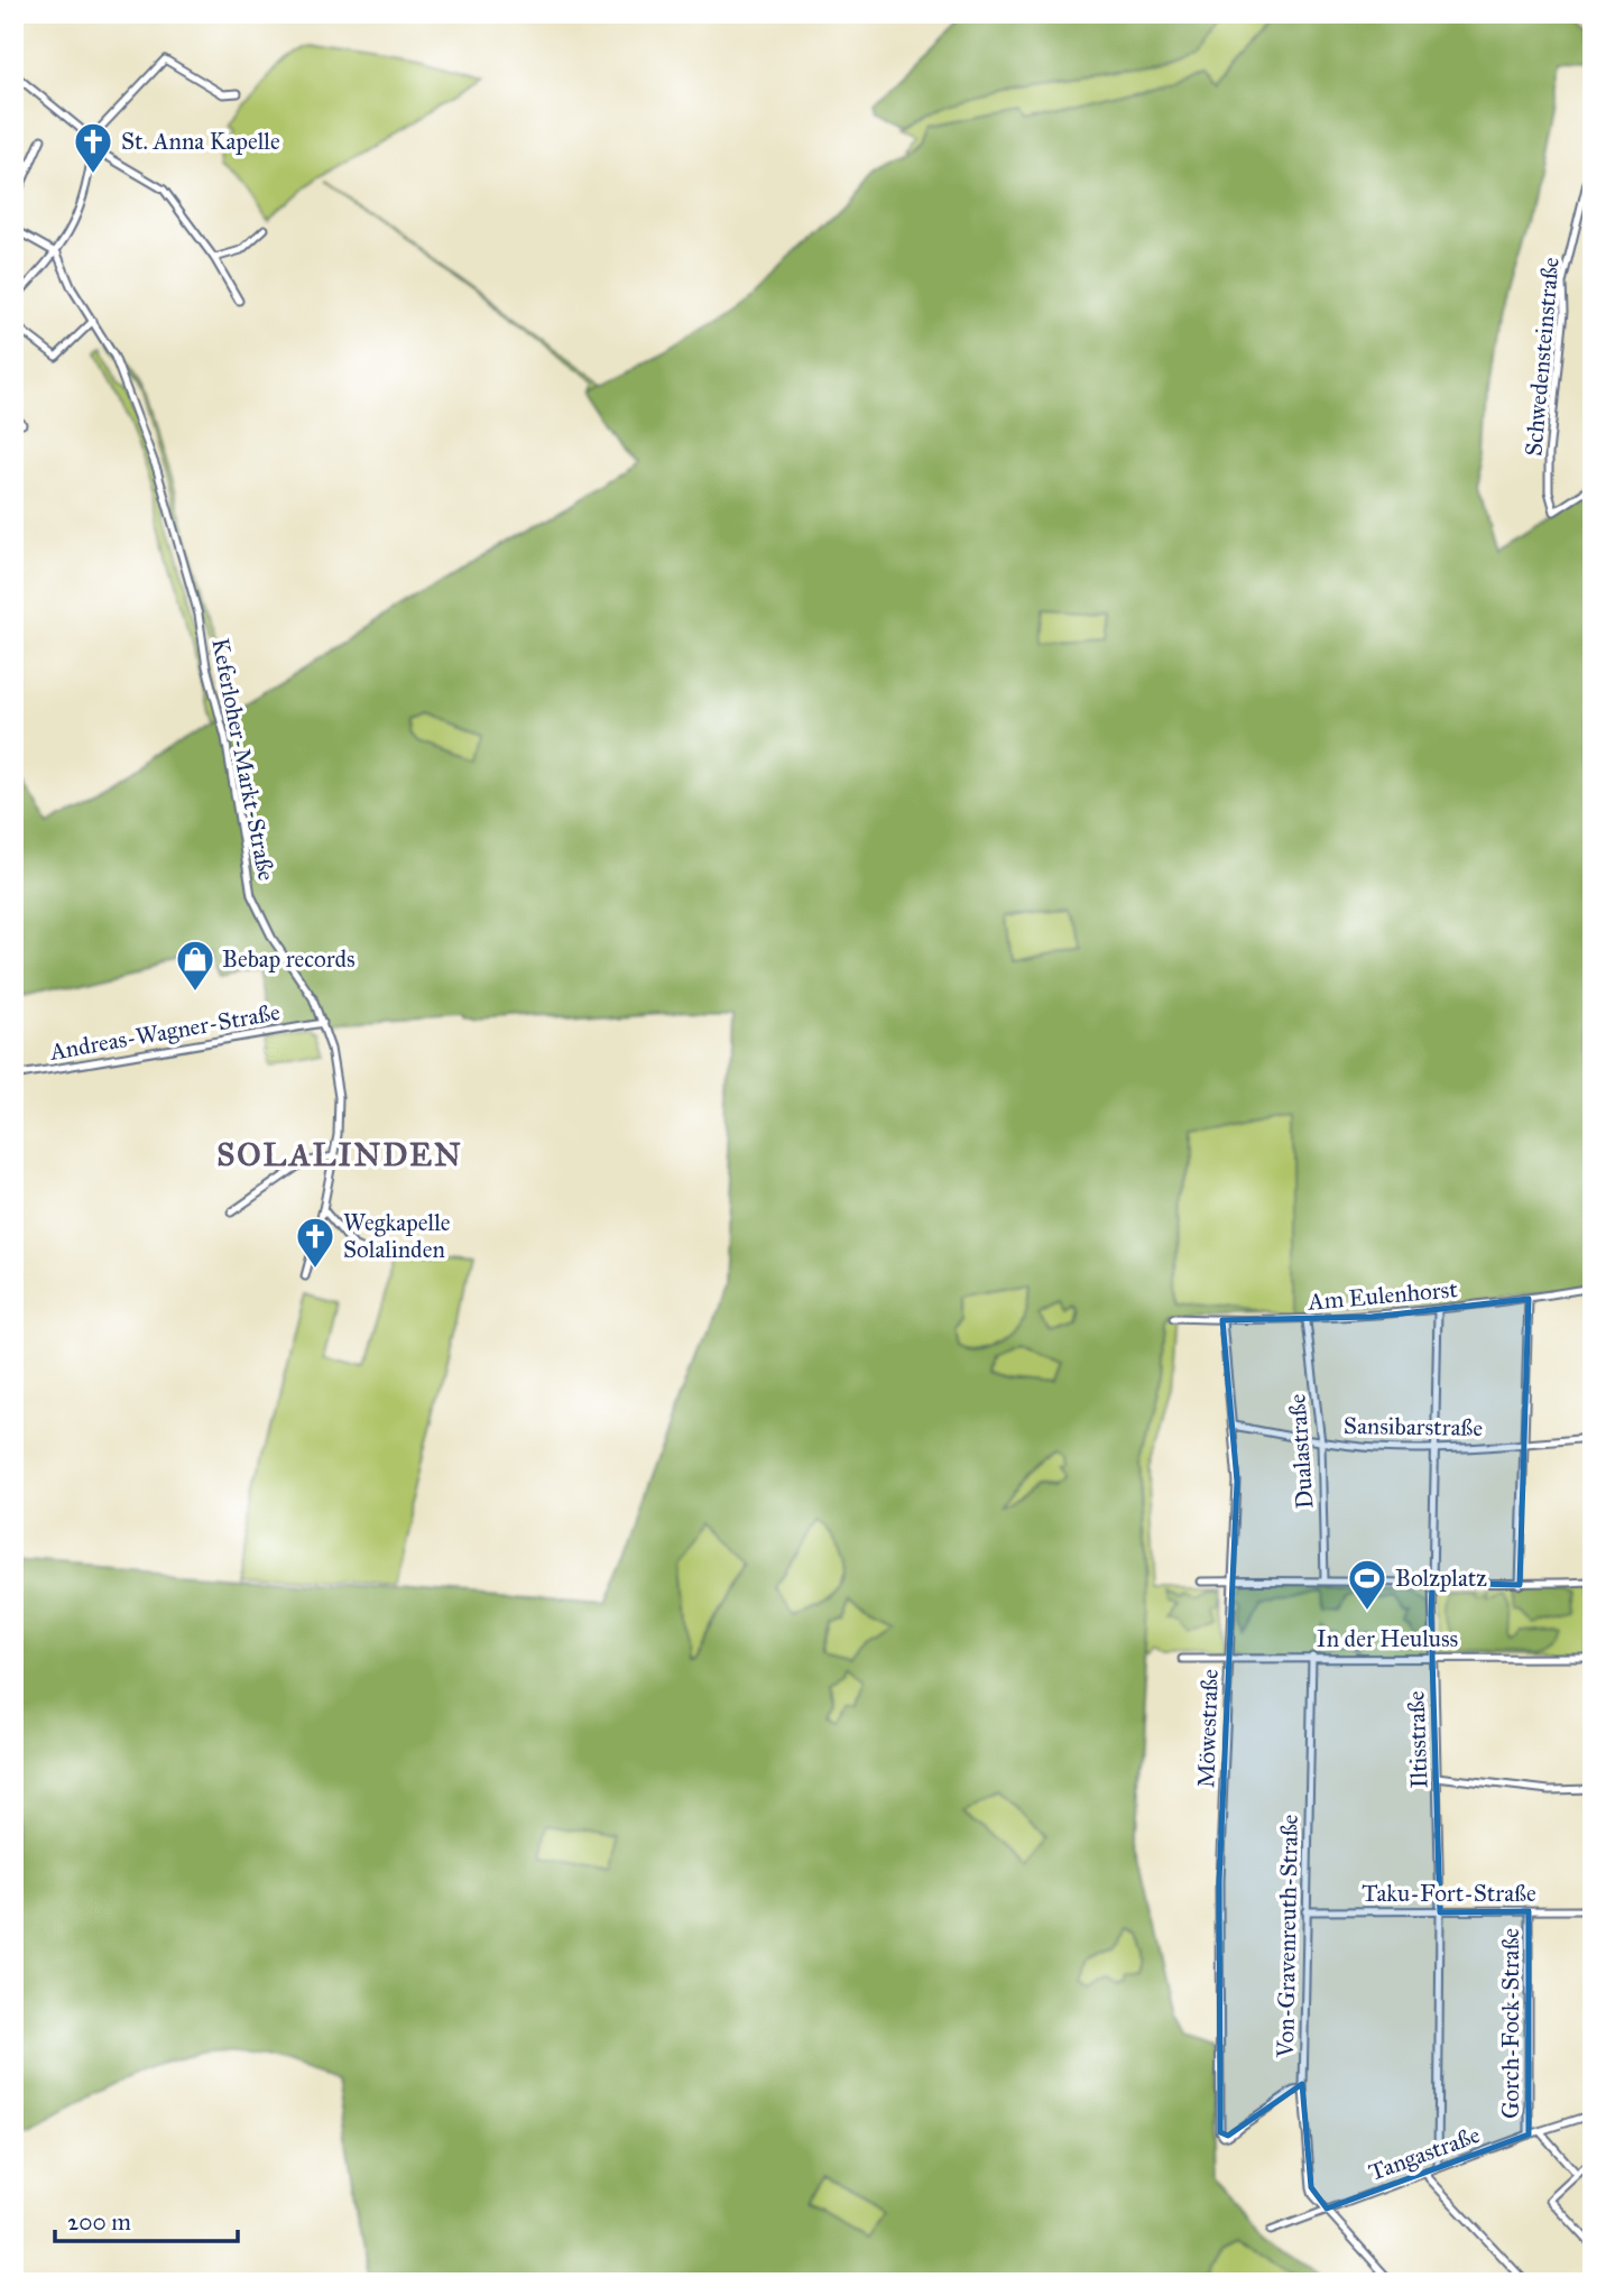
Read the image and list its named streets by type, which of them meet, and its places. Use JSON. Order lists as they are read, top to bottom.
{
  "streets": {
    "street": [
      "Schwedensteinstraße",
      "Keferloher-Markt-Straße",
      "Andreas-Wagner-Straße",
      "Am Eulenhorst",
      "Sansibarstraße",
      "Dualastraße",
      "In der Heuluss",
      "Möwestraße",
      "Iltisstraße",
      "Taku-Fort-Straße",
      "Von-Gravenreuth-Straße",
      "Gorch-Fock-Straße",
      "Tangastraße"
    ]
  },
  "crossings": [
    ["Keferloher-Markt-Straße", "Andreas-Wagner-Straße"],
    ["Am Eulenhorst", "Dualastraße"],
    ["Am Eulenhorst", "Möwestraße"],
    ["Am Eulenhorst", "Iltisstraße"],
    ["Sansibarstraße", "Dualastraße"],
    ["Sansibarstraße", "Möwestraße"],
    ["Sansibarstraße", "Iltisstraße"],
    ["In der Heuluss", "Möwestraße"],
    ["In der Heuluss", "Iltisstraße"],
    ["In der Heuluss", "Von-Gravenreuth-Straße"],
    ["Möwestraße", "Von-Gravenreuth-Straße"],
    ["Iltisstraße", "Taku-Fort-Straße"],
    ["Iltisstraße", "Tangastraße"],
    ["Taku-Fort-Straße", "Von-Gravenreuth-Straße"],
    ["Taku-Fort-Straße", "Gorch-Fock-Straße"],
    ["Von-Gravenreuth-Straße", "Tangastraße"],
    ["Gorch-Fock-Straße", "Tangastraße"]
  ],
  "districts": ["SOLALINDEN"],
  "places": {
    "church": ["St. Anna Kapelle", "Wegkapelle Solalinden"],
    "shop": ["Bebap records"],
    "sports": ["Bolzplatz"]
  },
  "scale_bar": "200 m"
}
